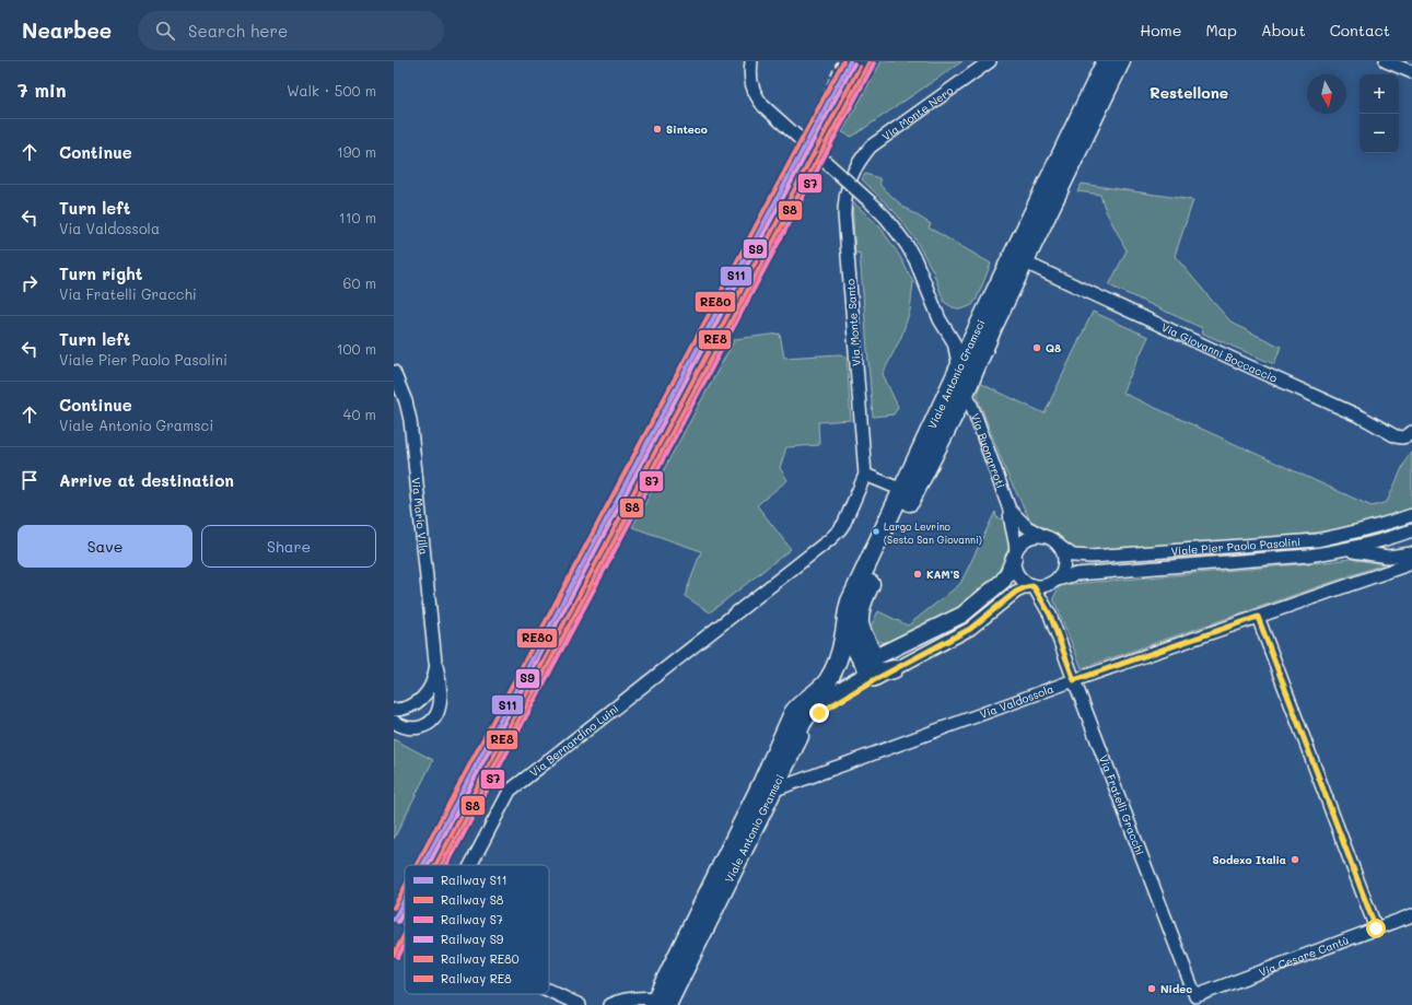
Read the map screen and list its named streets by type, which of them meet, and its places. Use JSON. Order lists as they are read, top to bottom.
{
  "streets": {
    "main road": ["Viale Antonio Gramsci"],
    "street": [
      "Via Monte Nero",
      "Via Monte Santo",
      "Via Giovanni Boccaccio",
      "Via Buonarroti",
      "Via Mario Villa",
      "Viale Pier Paolo Pasolini",
      "Via Valdossola",
      "Via Bernardino Luini",
      "Via Fratelli Gracchi",
      "Via Cesare Cantù"
    ]
  },
  "crossings": [
    ["Via Monte Nero", "Via Monte Santo"],
    ["Via Monte Santo", "Via Bernardino Luini"],
    ["Via Giovanni Boccaccio", "Viale Antonio Gramsci"],
    ["Viale Antonio Gramsci", "Via Buonarroti"],
    ["Viale Antonio Gramsci", "Via Valdossola"],
    ["Via Buonarroti", "Viale Pier Paolo Pasolini"],
    ["Via Buonarroti", "Via Fratelli Gracchi"],
    ["Viale Pier Paolo Pasolini", "Via Fratelli Gracchi"],
    ["Via Valdossola", "Via Fratelli Gracchi"],
    ["Via Fratelli Gracchi", "Via Cesare Cantù"]
  ],
  "districts": ["Restellone"],
  "places": [
    "Sinteco",
    "Q8",
    "Largo Levrino (Sesto San Giovanni)",
    "KAM'S",
    "Sodexo Italia",
    "Nidec"
  ],
  "lines": [
    "rail line S11",
    "rail line S8",
    "rail line RE80",
    "rail line S7",
    "rail line S9",
    "rail line RE8"
  ],
  "legend": [
    "Railway S11",
    "Railway S8",
    "Railway S7",
    "Railway S9",
    "Railway RE80",
    "Railway RE8"
  ],
  "north": "bottom",
  "page": {
    "header": "Nearbee",
    "search": "Search here",
    "nav": [
      "Home",
      "Map",
      "About",
      "Contact"
    ],
    "heading": ["7 min", "Walk · 500 m"],
    "map_buttons": ["+", "−"],
    "list": [
      ["Continue", "190 m"],
      ["Turn left", "Via Valdossola", "110 m"],
      ["Turn right", "Via Fratelli Gracchi", "60 m"],
      ["Turn left", "Viale Pier Paolo Pasolini", "100 m"],
      ["Continue", "Viale Antonio Gramsci", "40 m"],
      "Arrive at destination"
    ],
    "buttons": ["Save", "Share"]
  }
}
